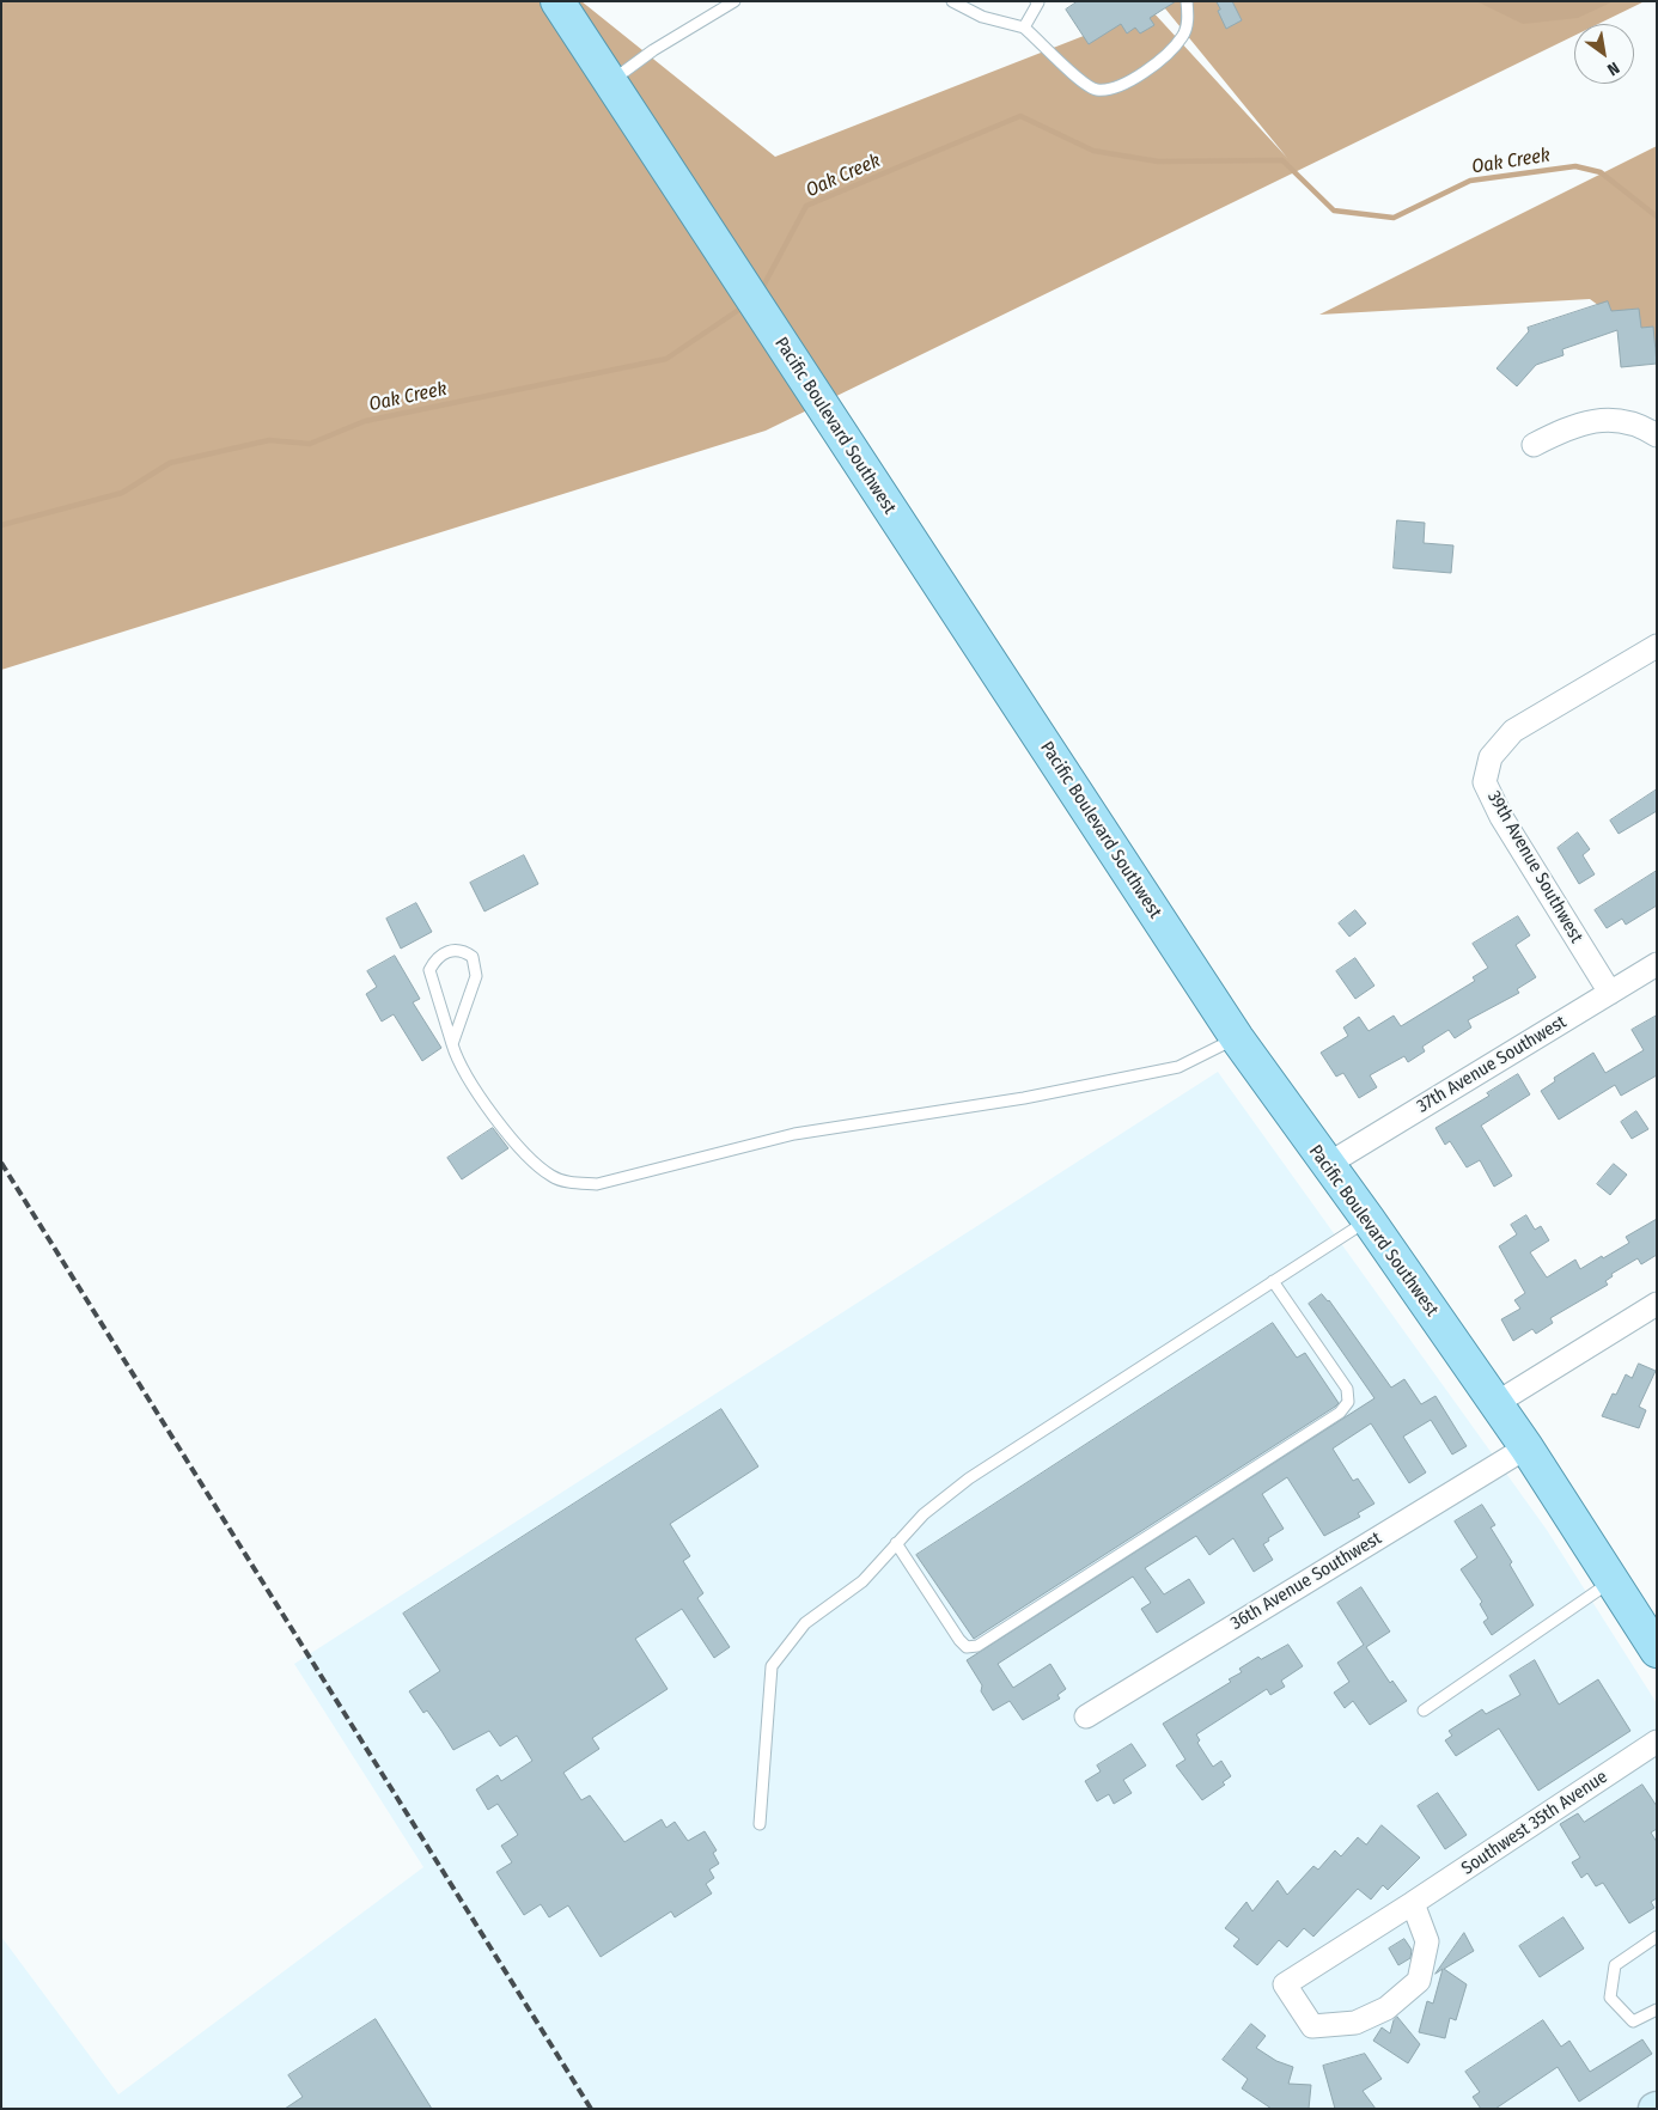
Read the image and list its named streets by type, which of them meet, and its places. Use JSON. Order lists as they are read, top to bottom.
{
  "streets": {
    "main road": ["Pacific Boulevard Southwest"],
    "street": [
      "39th Avenue Southwest",
      "37th Avenue Southwest",
      "36th Avenue Southwest",
      "Southwest 35th Avenue"
    ]
  },
  "crossings": [
    ["Pacific Boulevard Southwest", "37th Avenue Southwest"],
    ["Pacific Boulevard Southwest", "36th Avenue Southwest"],
    ["39th Avenue Southwest", "37th Avenue Southwest"]
  ],
  "water": ["Oak Creek"],
  "north": "bottom right"
}
